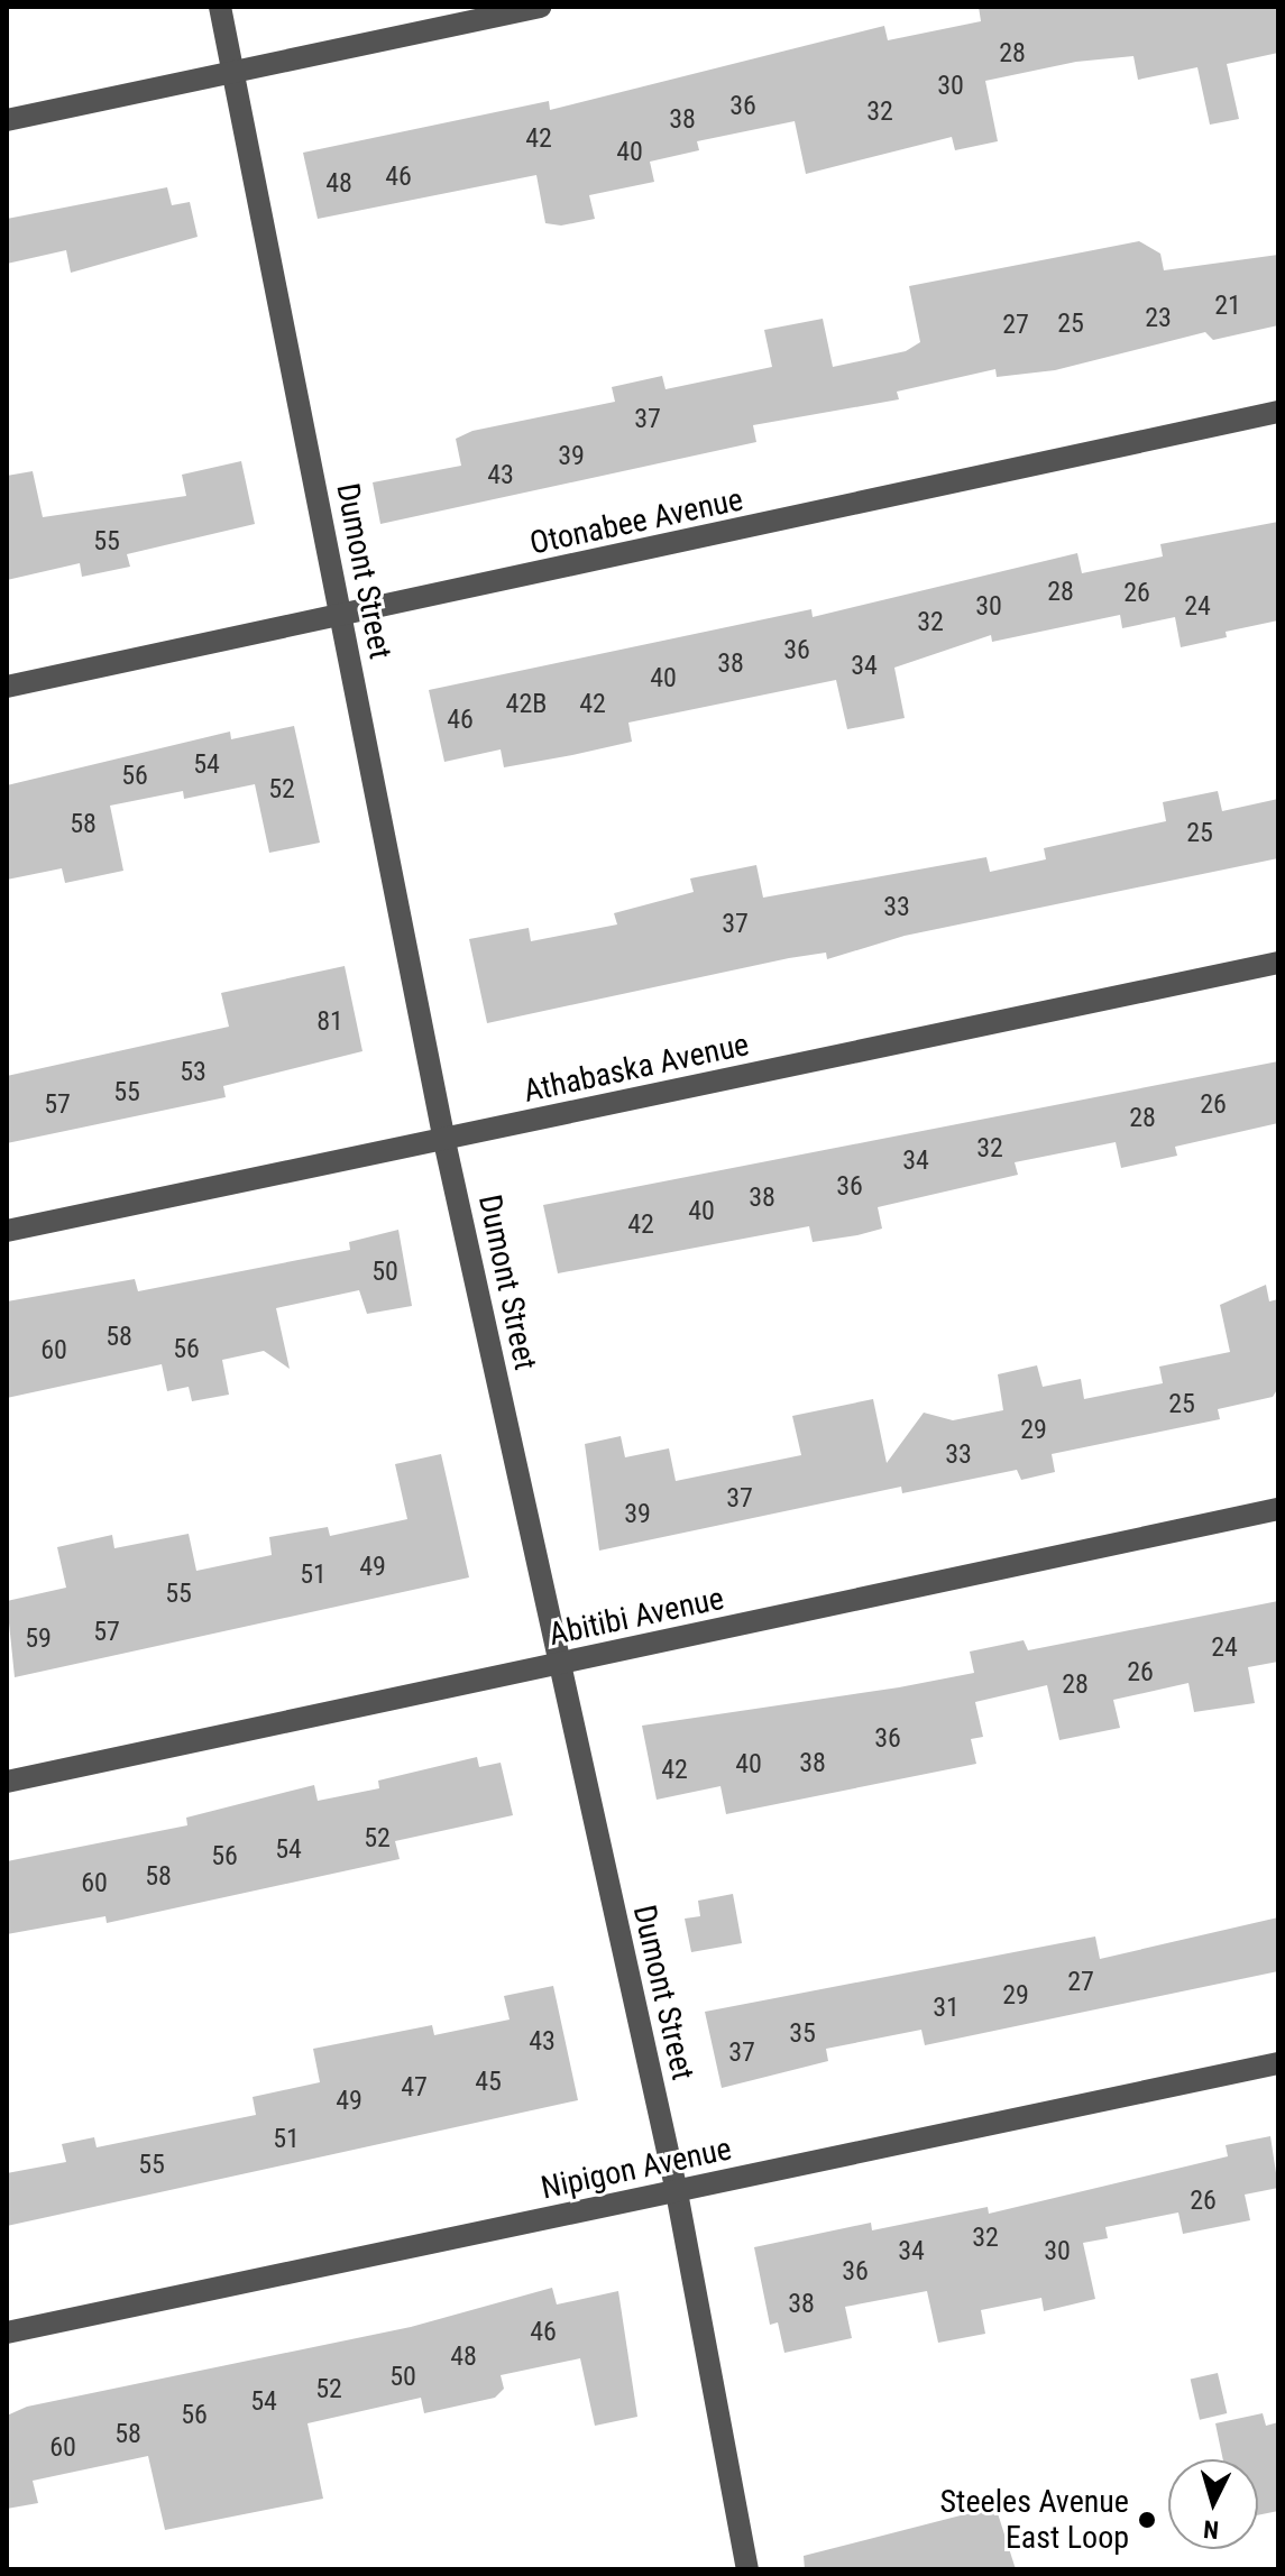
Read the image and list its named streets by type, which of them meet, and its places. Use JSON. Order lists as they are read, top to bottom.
{
  "streets": {
    "street": [
      "Otonabee Avenue",
      "Dumont Street",
      "Athabaska Avenue",
      "Abitibi Avenue",
      "Nipigon Avenue"
    ]
  },
  "crossings": [
    ["Otonabee Avenue", "Dumont Street"],
    ["Dumont Street", "Athabaska Avenue"],
    ["Dumont Street", "Abitibi Avenue"],
    ["Dumont Street", "Nipigon Avenue"]
  ],
  "places": ["Steeles Avenue East Loop"],
  "house_numbers": [
    "28",
    "30",
    "36",
    "32",
    "38",
    "42",
    "40",
    "46",
    "48",
    "21",
    "23",
    "25",
    "27",
    "37",
    "39",
    "43",
    "55",
    "28",
    "26",
    "30",
    "24",
    "32",
    "36",
    "38",
    "34",
    "40",
    "42B",
    "42",
    "46",
    "54",
    "56",
    "52",
    "58",
    "25",
    "33",
    "37",
    "81",
    "53",
    "55",
    "57",
    "26",
    "28",
    "32",
    "34",
    "36",
    "38",
    "40",
    "42",
    "50",
    "58",
    "56",
    "60",
    "25",
    "29",
    "33",
    "37",
    "39",
    "49",
    "51",
    "55",
    "57",
    "59",
    "24",
    "26",
    "28",
    "36",
    "38",
    "40",
    "42",
    "52",
    "54",
    "56",
    "58",
    "60",
    "27",
    "29",
    "31",
    "35",
    "43",
    "37",
    "45",
    "47",
    "49",
    "51",
    "55",
    "26",
    "32",
    "34",
    "30",
    "36",
    "38",
    "46",
    "48",
    "50",
    "52",
    "54",
    "56",
    "58",
    "60"
  ],
  "north": "bottom"
}
